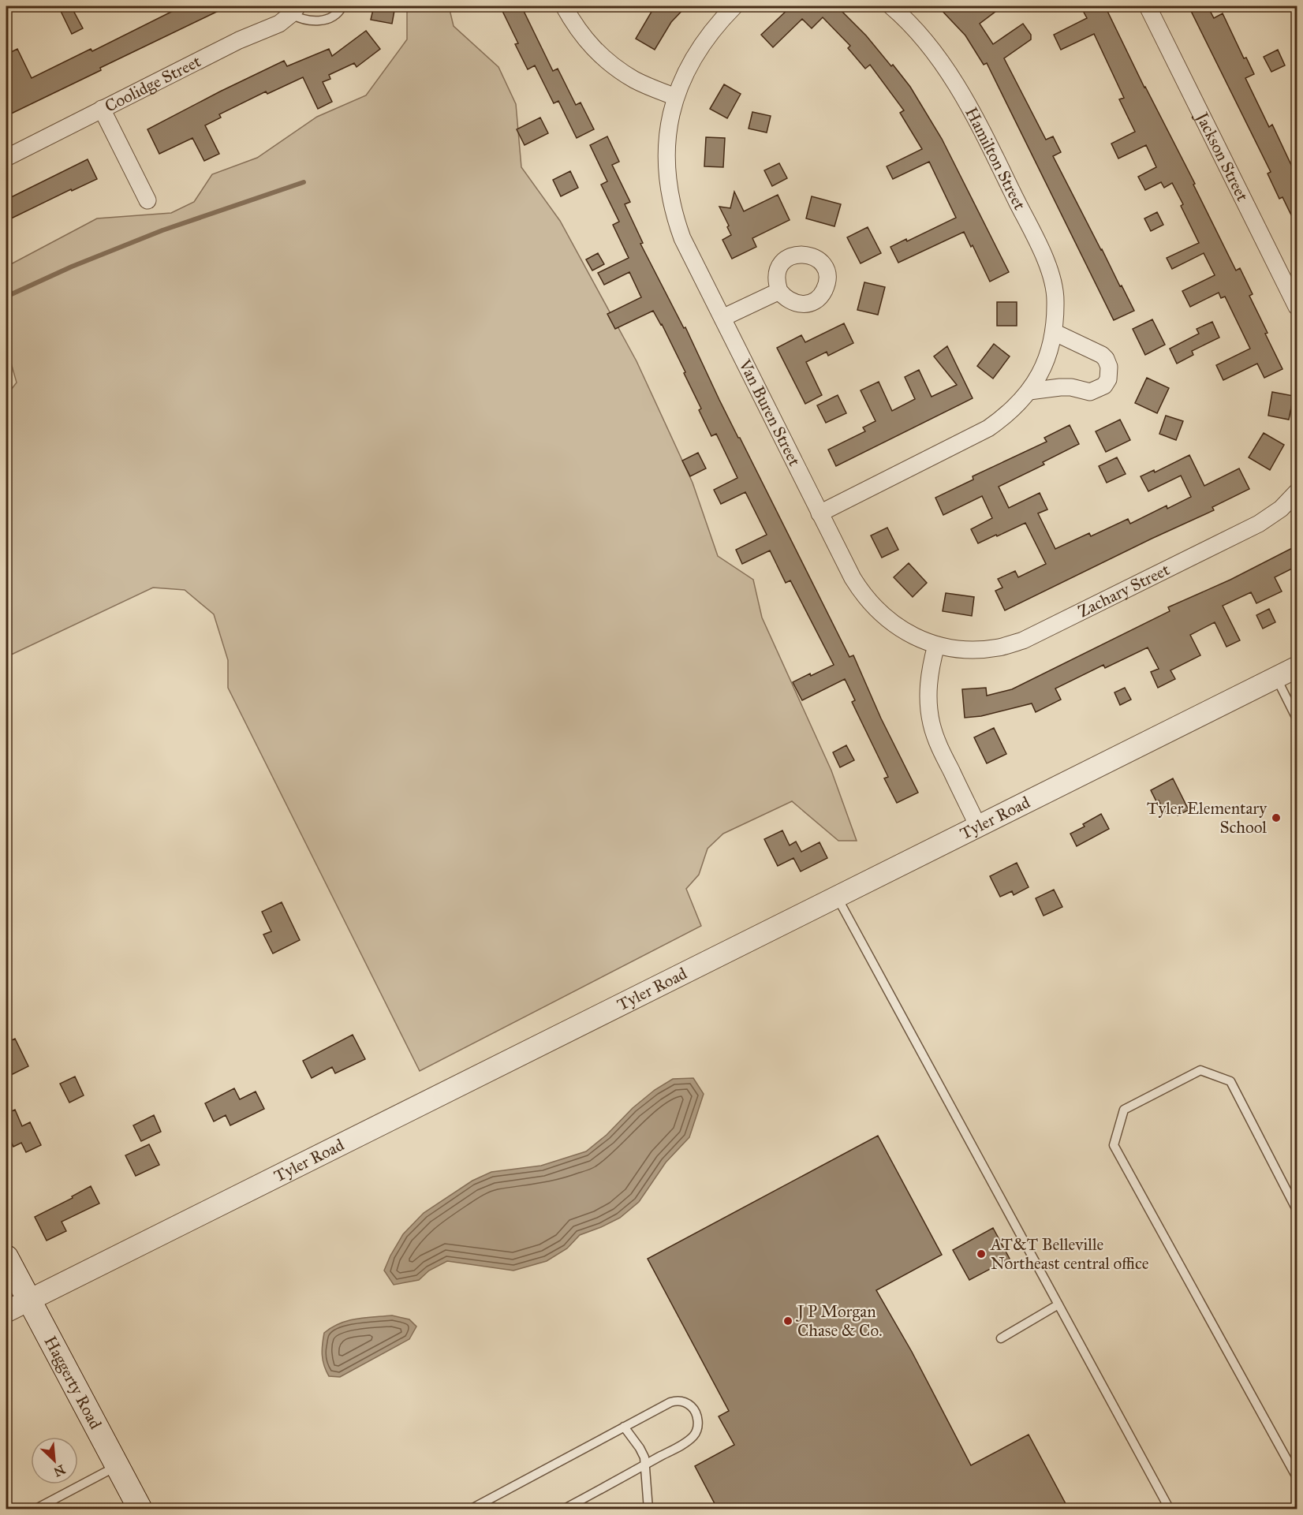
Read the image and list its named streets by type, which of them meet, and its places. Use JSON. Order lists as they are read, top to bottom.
{
  "streets": {
    "main road": ["Haggerty Road"],
    "street": [
      "Coolidge Street",
      "Jackson Street",
      "Hamilton Street",
      "Van Buren Street",
      "Zachary Street",
      "Tyler Road"
    ]
  },
  "crossings": [
    ["Hamilton Street", "Van Buren Street"],
    ["Van Buren Street", "Zachary Street"],
    ["Tyler Road", "Haggerty Road"]
  ],
  "places": ["Tyler Elementary School", "AT&T Belleville Northeast central office", "J P Morgan Chase & Co."],
  "north": "bottom right"
}
